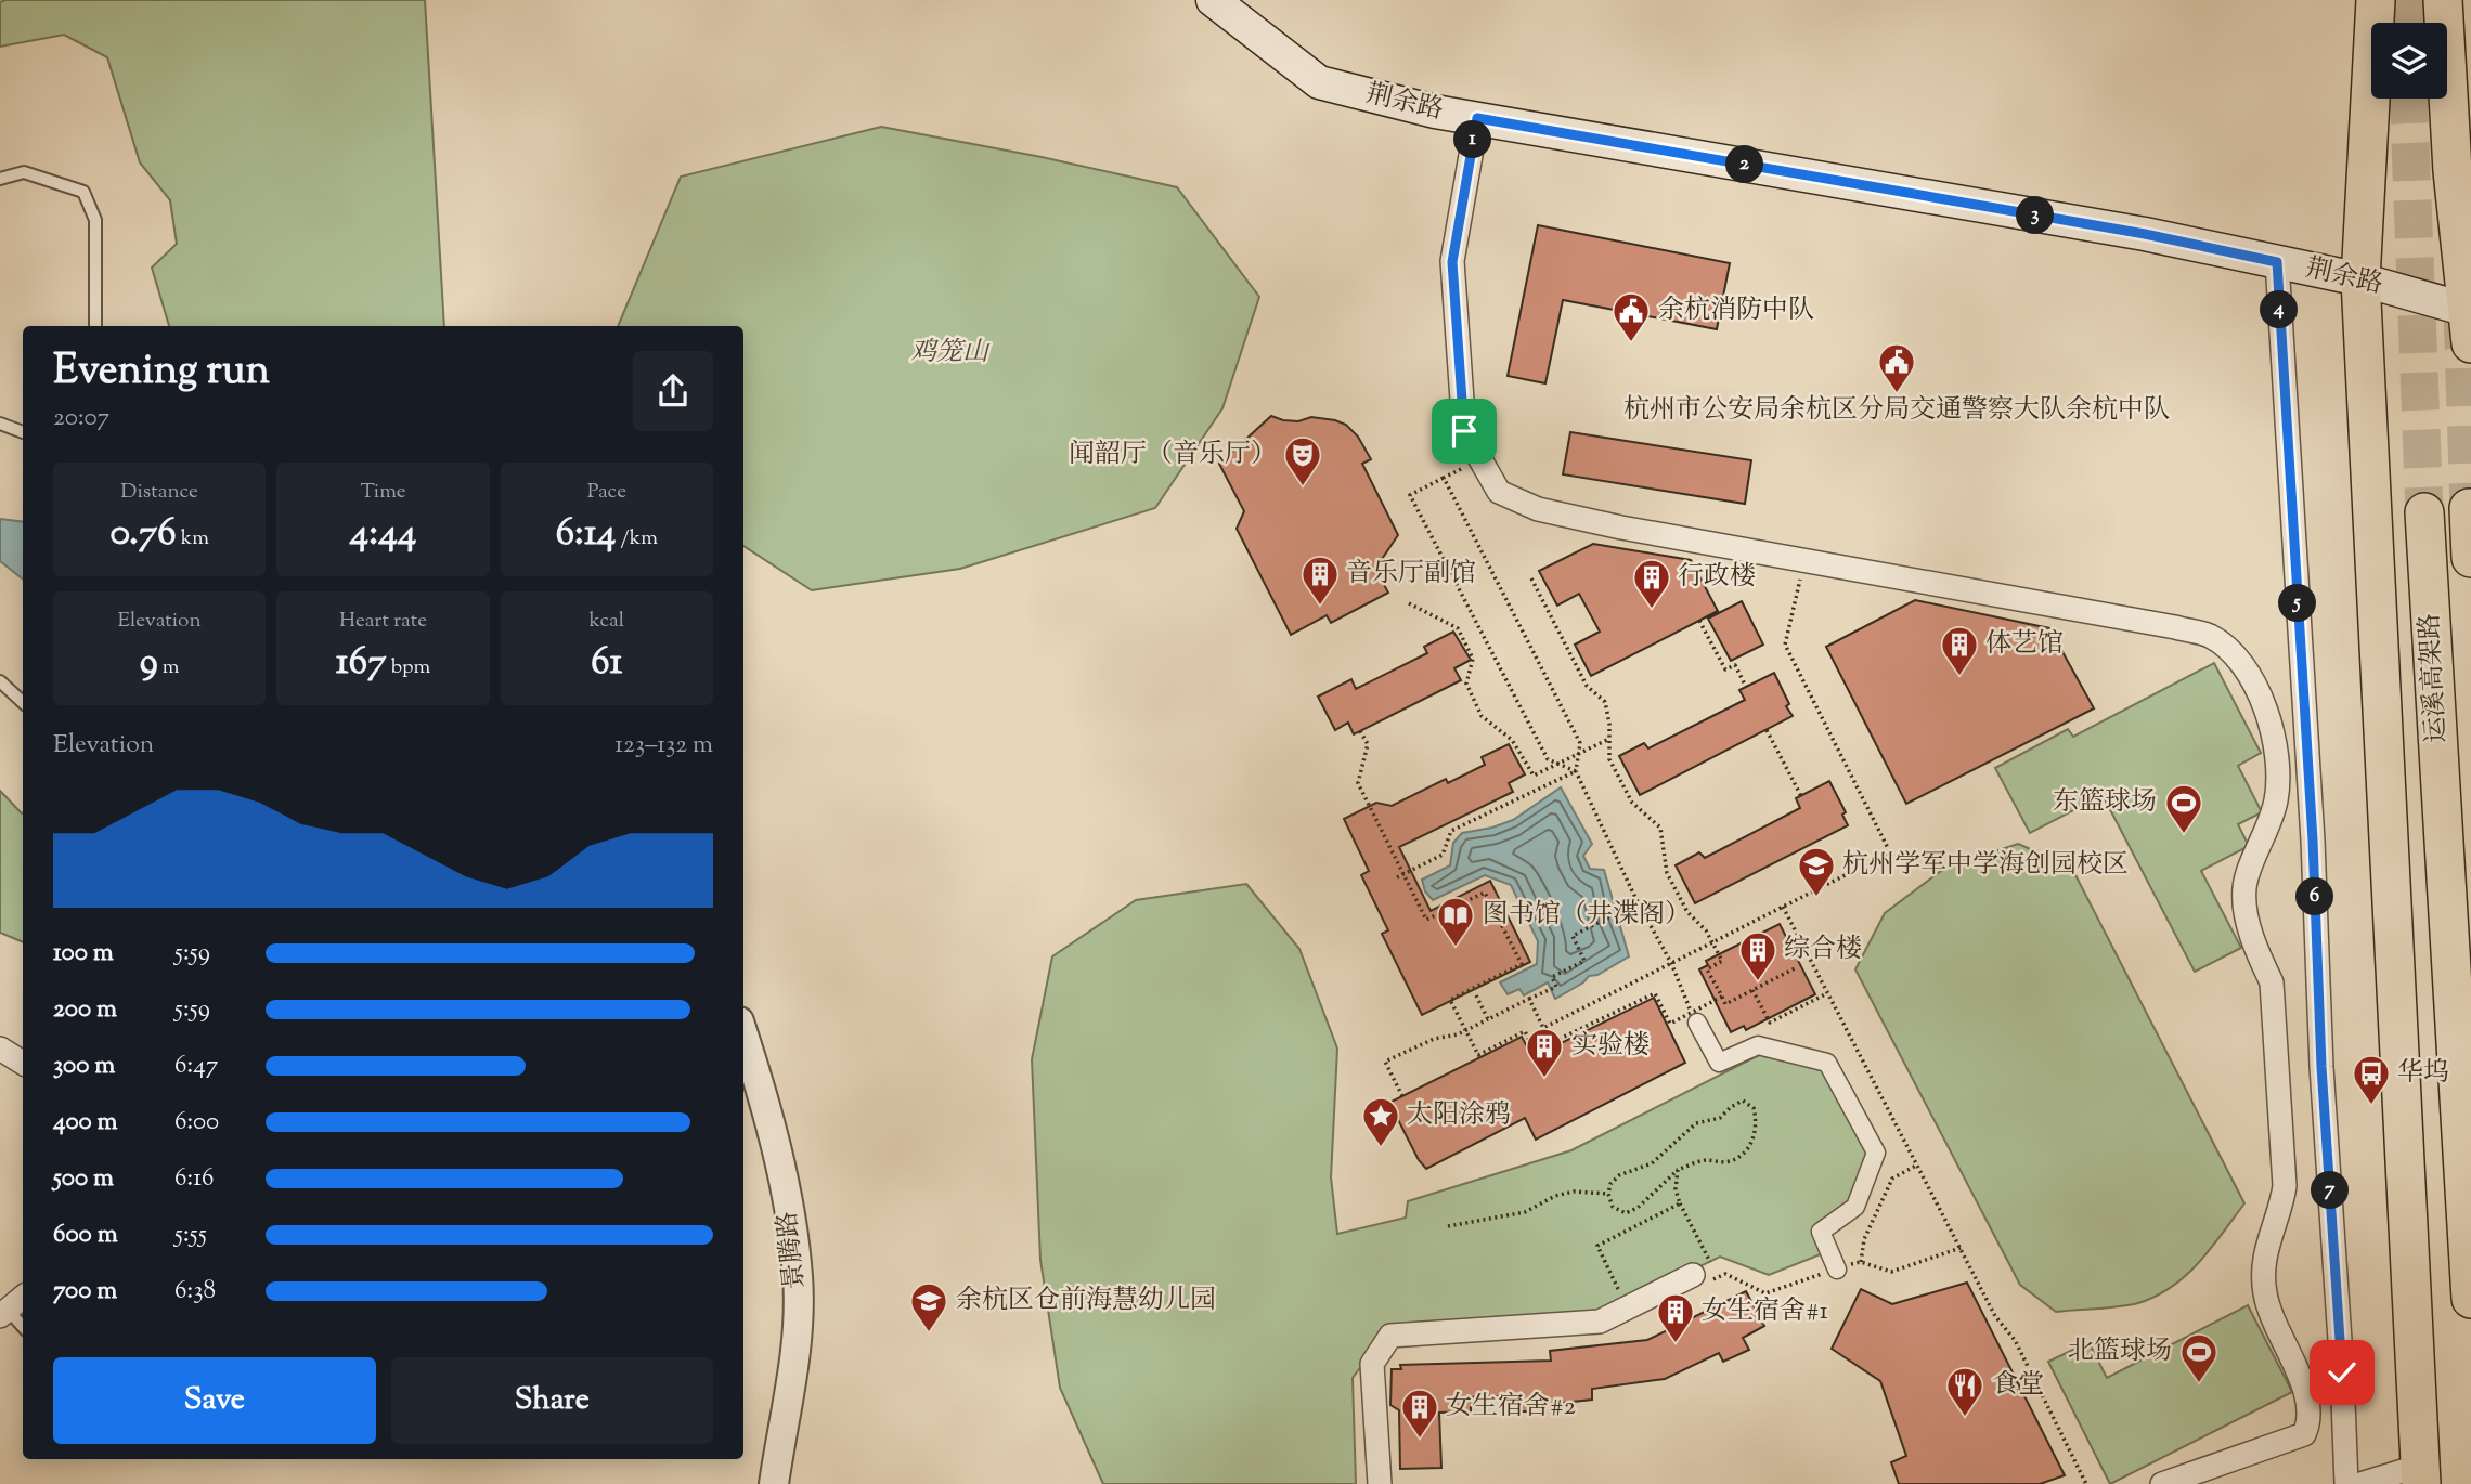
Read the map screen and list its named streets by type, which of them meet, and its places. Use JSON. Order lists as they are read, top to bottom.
{
  "streets": {
    "highway": ["运溪高架路"],
    "main road": ["荆余路"],
    "street": ["景腾路"]
  },
  "parks": ["鸡笼山"],
  "places": {
    "public building": ["余杭消防中队", "杭州市公安局余杭区分局交通警察大队余杭中队"],
    "theatre": ["闻韶厅（音乐厅）"],
    "building": [
      "音乐厅副馆",
      "行政楼",
      "体艺馆",
      "综合楼",
      "实验楼",
      "女生宿舍#1",
      "女生宿舍#2"
    ],
    "sports": ["东篮球场", "北篮球场"],
    "school or university": ["杭州学军中学海创园校区", "余杭区仓前海慧幼儿园"],
    "library": ["图书馆（井渫阁）"],
    "bus stop": ["华坞"],
    "place": ["太阳涂鸦"],
    "restaurant": ["食堂"]
  },
  "page": {
    "pins": [
      "1",
      "2",
      "3",
      "4",
      "5",
      "6",
      "7"
    ],
    "heading": ["Evening run", "20:07"],
    "stats": [
      ["Distance", "0.76 km"],
      ["Time", "4:44"],
      ["Pace", "6:14 /km"],
      ["Elevation", "9 m"],
      ["Heart rate", "167 bpm"],
      ["kcal", "61"]
    ],
    "chart": ["Elevation", "123–132 m"],
    "list": [
      {
        "name": "100 m",
        "note": "5:59"
      },
      {
        "name": "200 m",
        "note": "5:59"
      },
      {
        "name": "300 m",
        "note": "6:47"
      },
      {
        "name": "400 m",
        "note": "6:00"
      },
      {
        "name": "500 m",
        "note": "6:16"
      },
      {
        "name": "600 m",
        "note": "5:55"
      },
      {
        "name": "700 m",
        "note": "6:38"
      }
    ],
    "buttons": ["Save", "Share"]
  }
}
